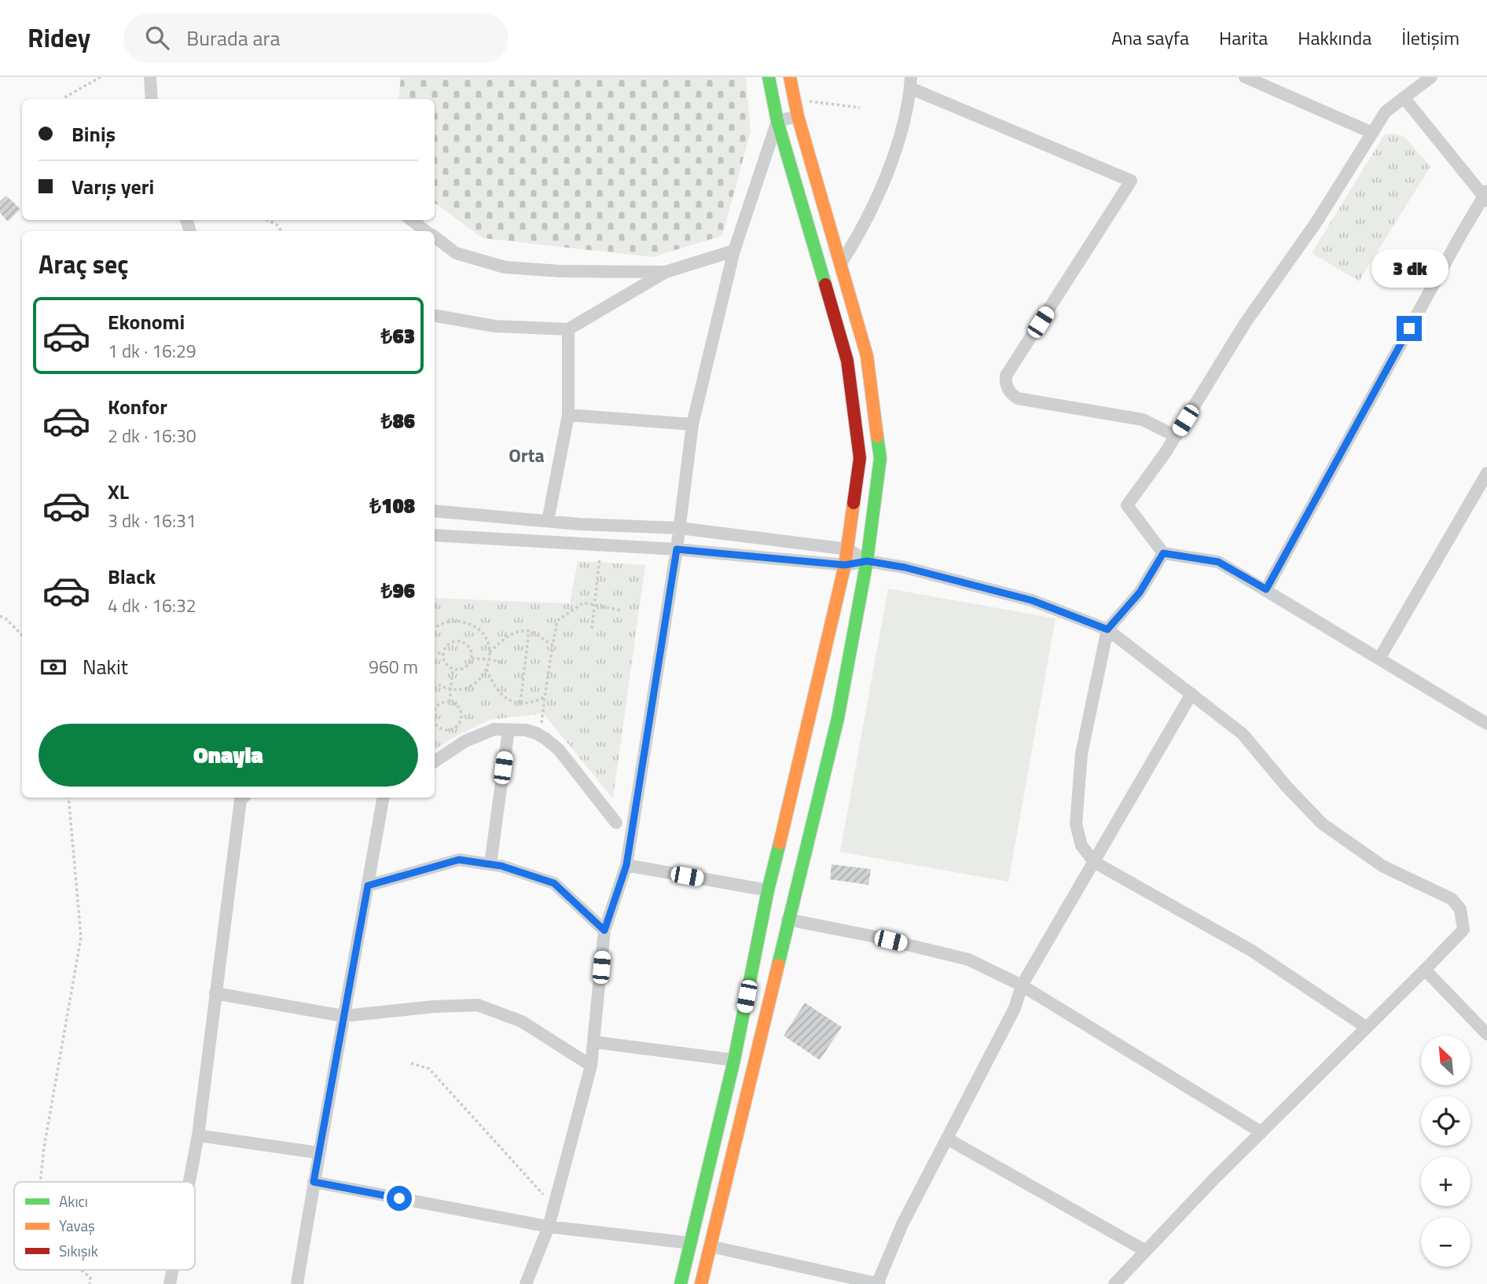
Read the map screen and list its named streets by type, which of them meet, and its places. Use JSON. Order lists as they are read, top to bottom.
{
  "districts": ["Orta"],
  "legend": ["Akıcı", "Yavaş", "Sıkışık"],
  "north": "top left",
  "page": {
    "header": "Ridey",
    "search": "Burada ara",
    "nav": [
      "Ana sayfa",
      "Harita",
      "Hakkında",
      "İletişim"
    ],
    "banner": ["Biniş", "Varış yeri"],
    "heading": "Araç seç",
    "bubble": "3 dk",
    "list": [
      {
        "name": "Ekonomi",
        "note": "1 dk · 16:29",
        "value": "₺63"
      },
      {
        "name": "Konfor",
        "note": "2 dk · 16:30",
        "value": "₺86"
      },
      {
        "name": "XL",
        "note": "3 dk · 16:31",
        "value": "₺108"
      },
      {
        "name": "Black",
        "note": "4 dk · 16:32",
        "value": "₺96"
      }
    ],
    "pay": ["Nakit", "960 m"],
    "buttons": "Onayla",
    "map_buttons": ["+", "−"]
  }
}
